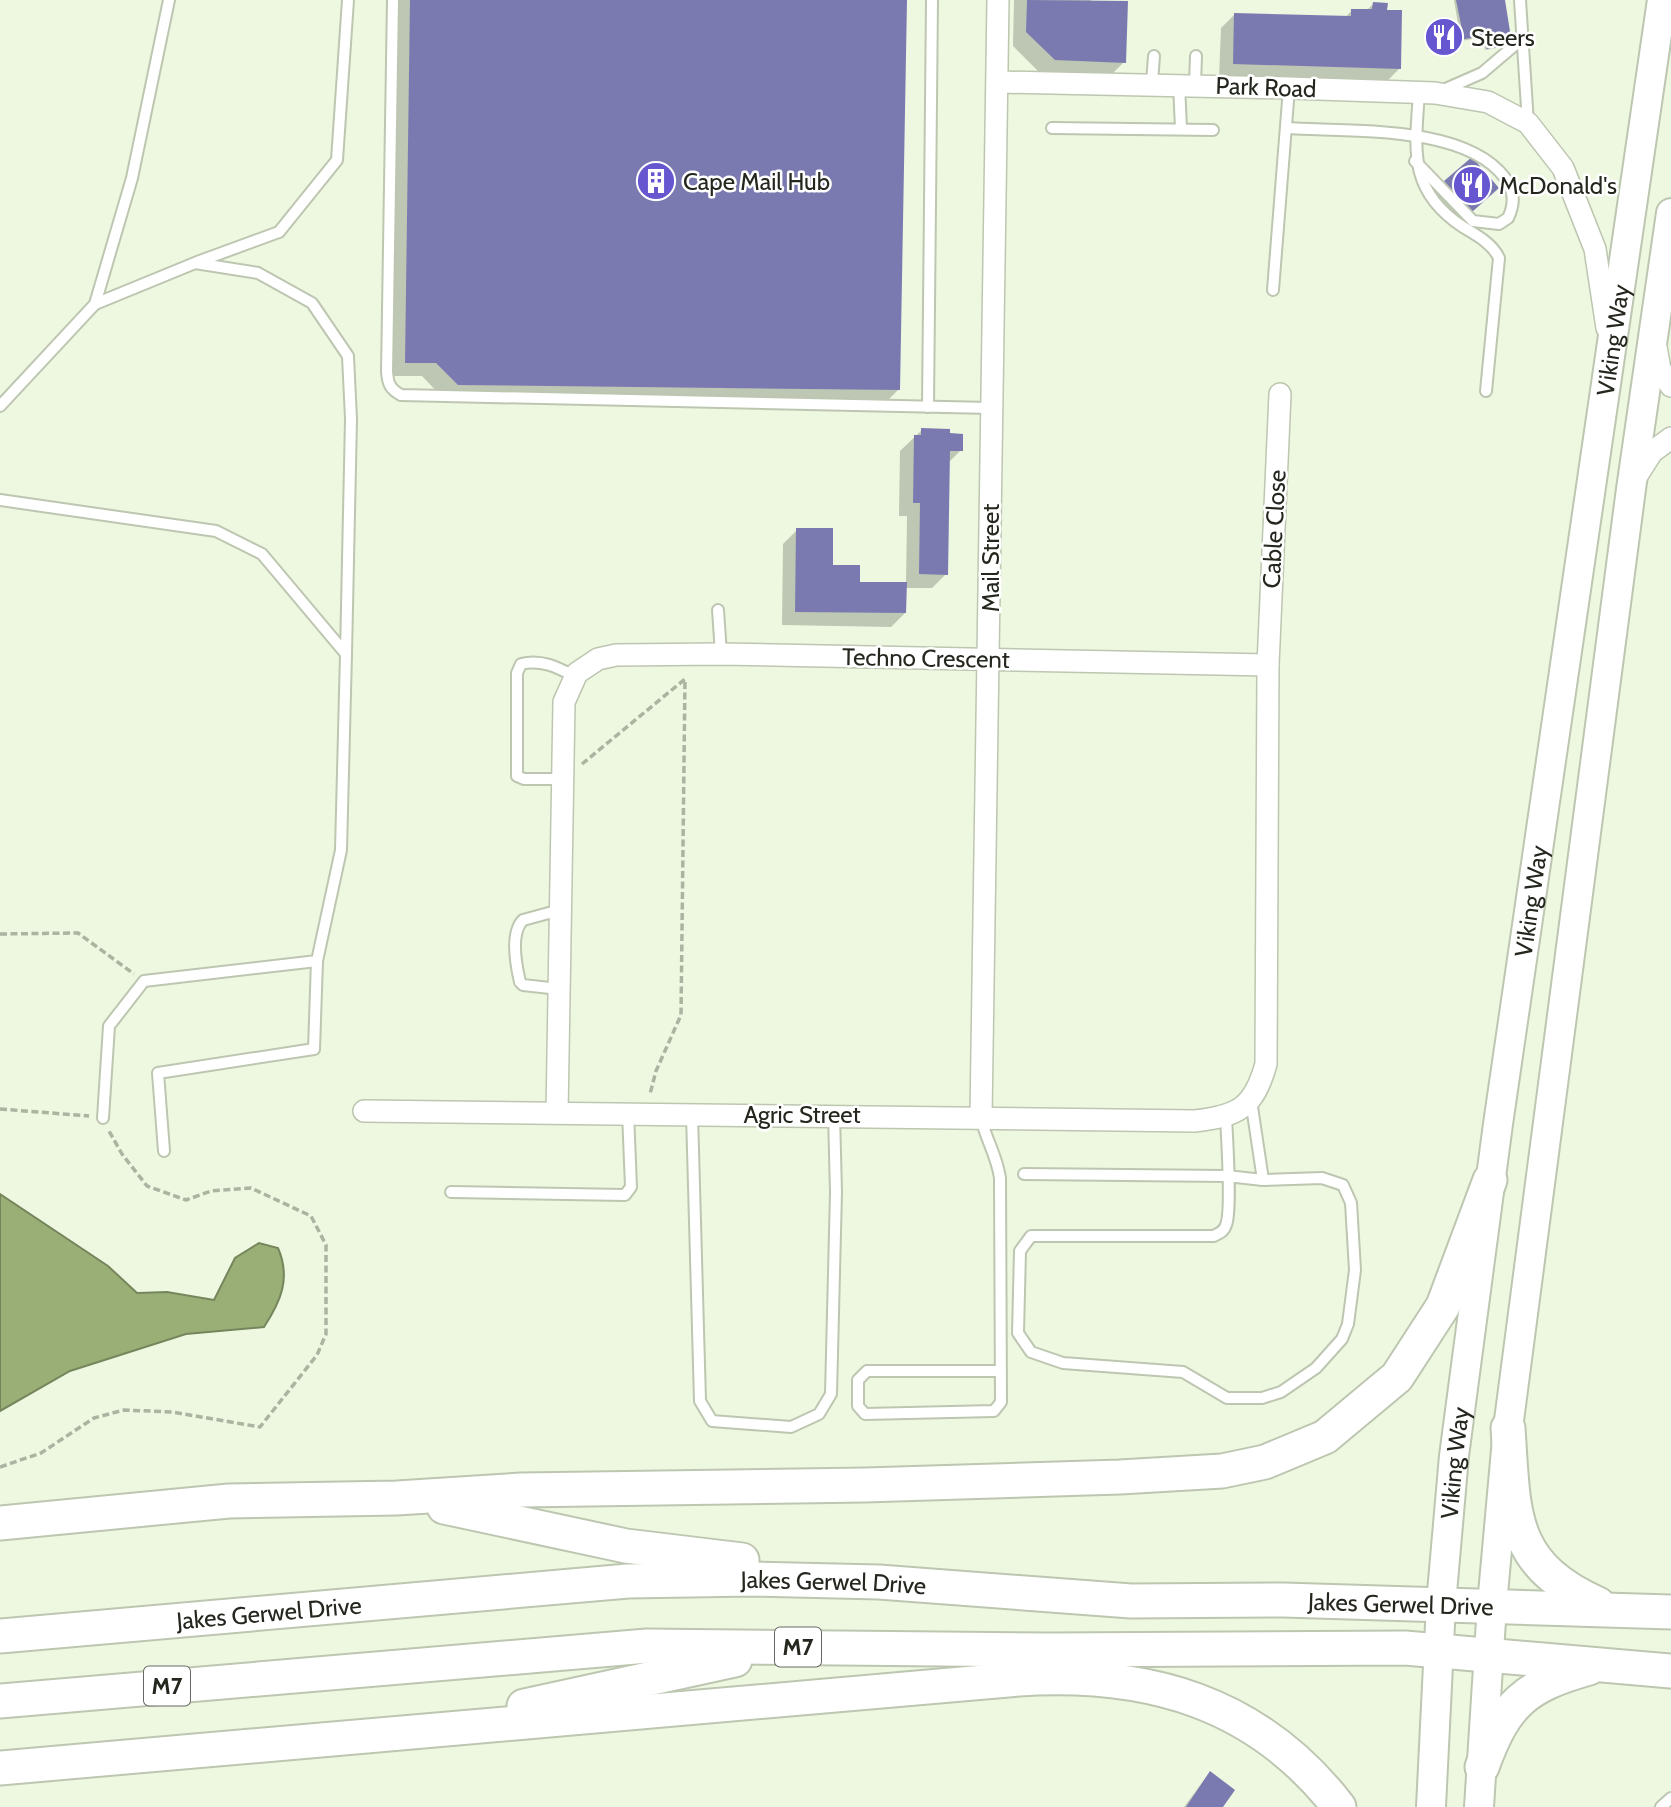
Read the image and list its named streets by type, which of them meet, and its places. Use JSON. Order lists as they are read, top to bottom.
{
  "streets": {
    "highway": ["Jakes Gerwel Drive", "M7"],
    "main road": ["Viking Way"],
    "street": [
      "Park Road",
      "Cable Close",
      "Mail Street",
      "Techno Crescent",
      "Agric Street"
    ]
  },
  "crossings": [
    ["Park Road", "Mail Street"],
    ["Viking Way", "Jakes Gerwel Drive"],
    ["Cable Close", "Techno Crescent"],
    ["Mail Street", "Techno Crescent"],
    ["Mail Street", "Agric Street"]
  ],
  "places": {
    "restaurant": ["Steers", "McDonald's"],
    "building": ["Cape Mail Hub"]
  }
}
